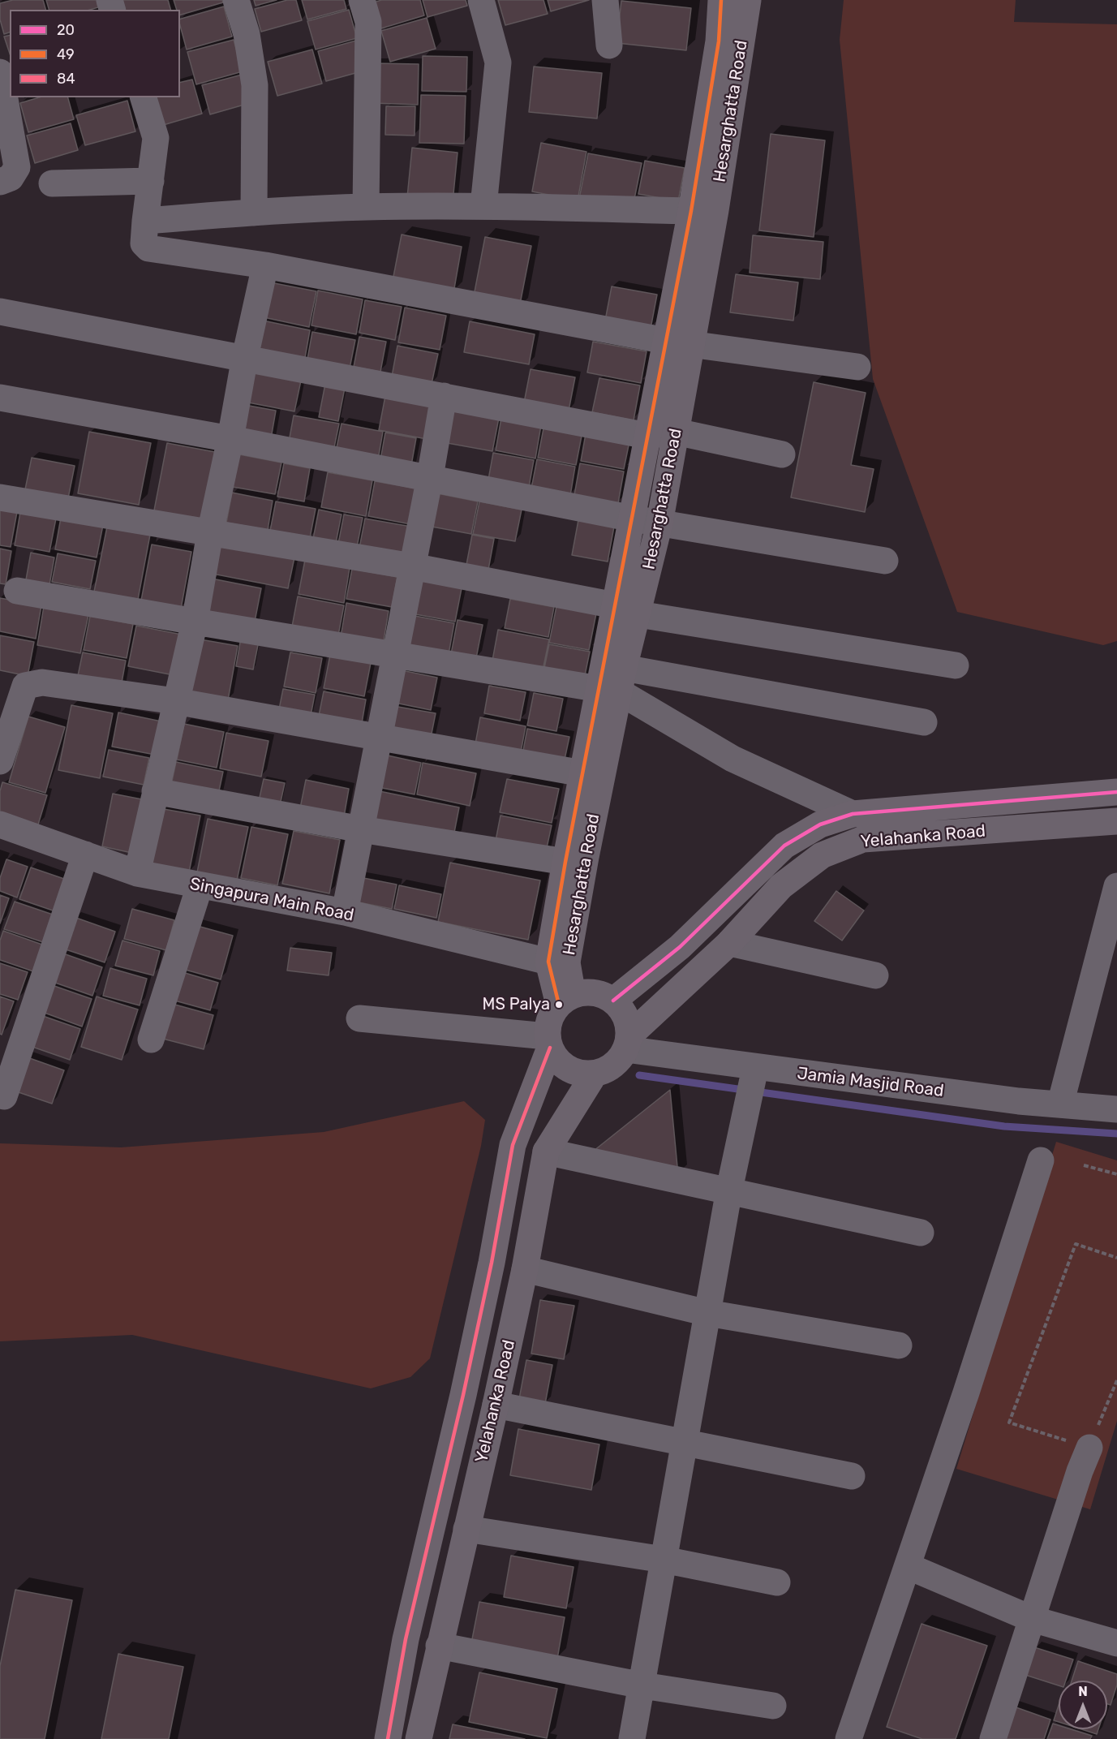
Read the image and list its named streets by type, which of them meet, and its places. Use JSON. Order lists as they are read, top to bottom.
{
  "streets": {
    "main road": ["Hesarghatta Road", "Yelahanka Road"],
    "street": ["Singapura Main Road", "Jamia Masjid Road"]
  },
  "crossings": [
    ["Hesarghatta Road", "Yelahanka Road"],
    ["Hesarghatta Road", "Singapura Main Road"],
    ["Hesarghatta Road", "Jamia Masjid Road"],
    ["Yelahanka Road", "Jamia Masjid Road"]
  ],
  "places": ["MS Palya"],
  "lines": ["transit line 49", "transit line 20", "transit line 84"],
  "legend": ["20", "49", "84"],
  "north": "top"
}
